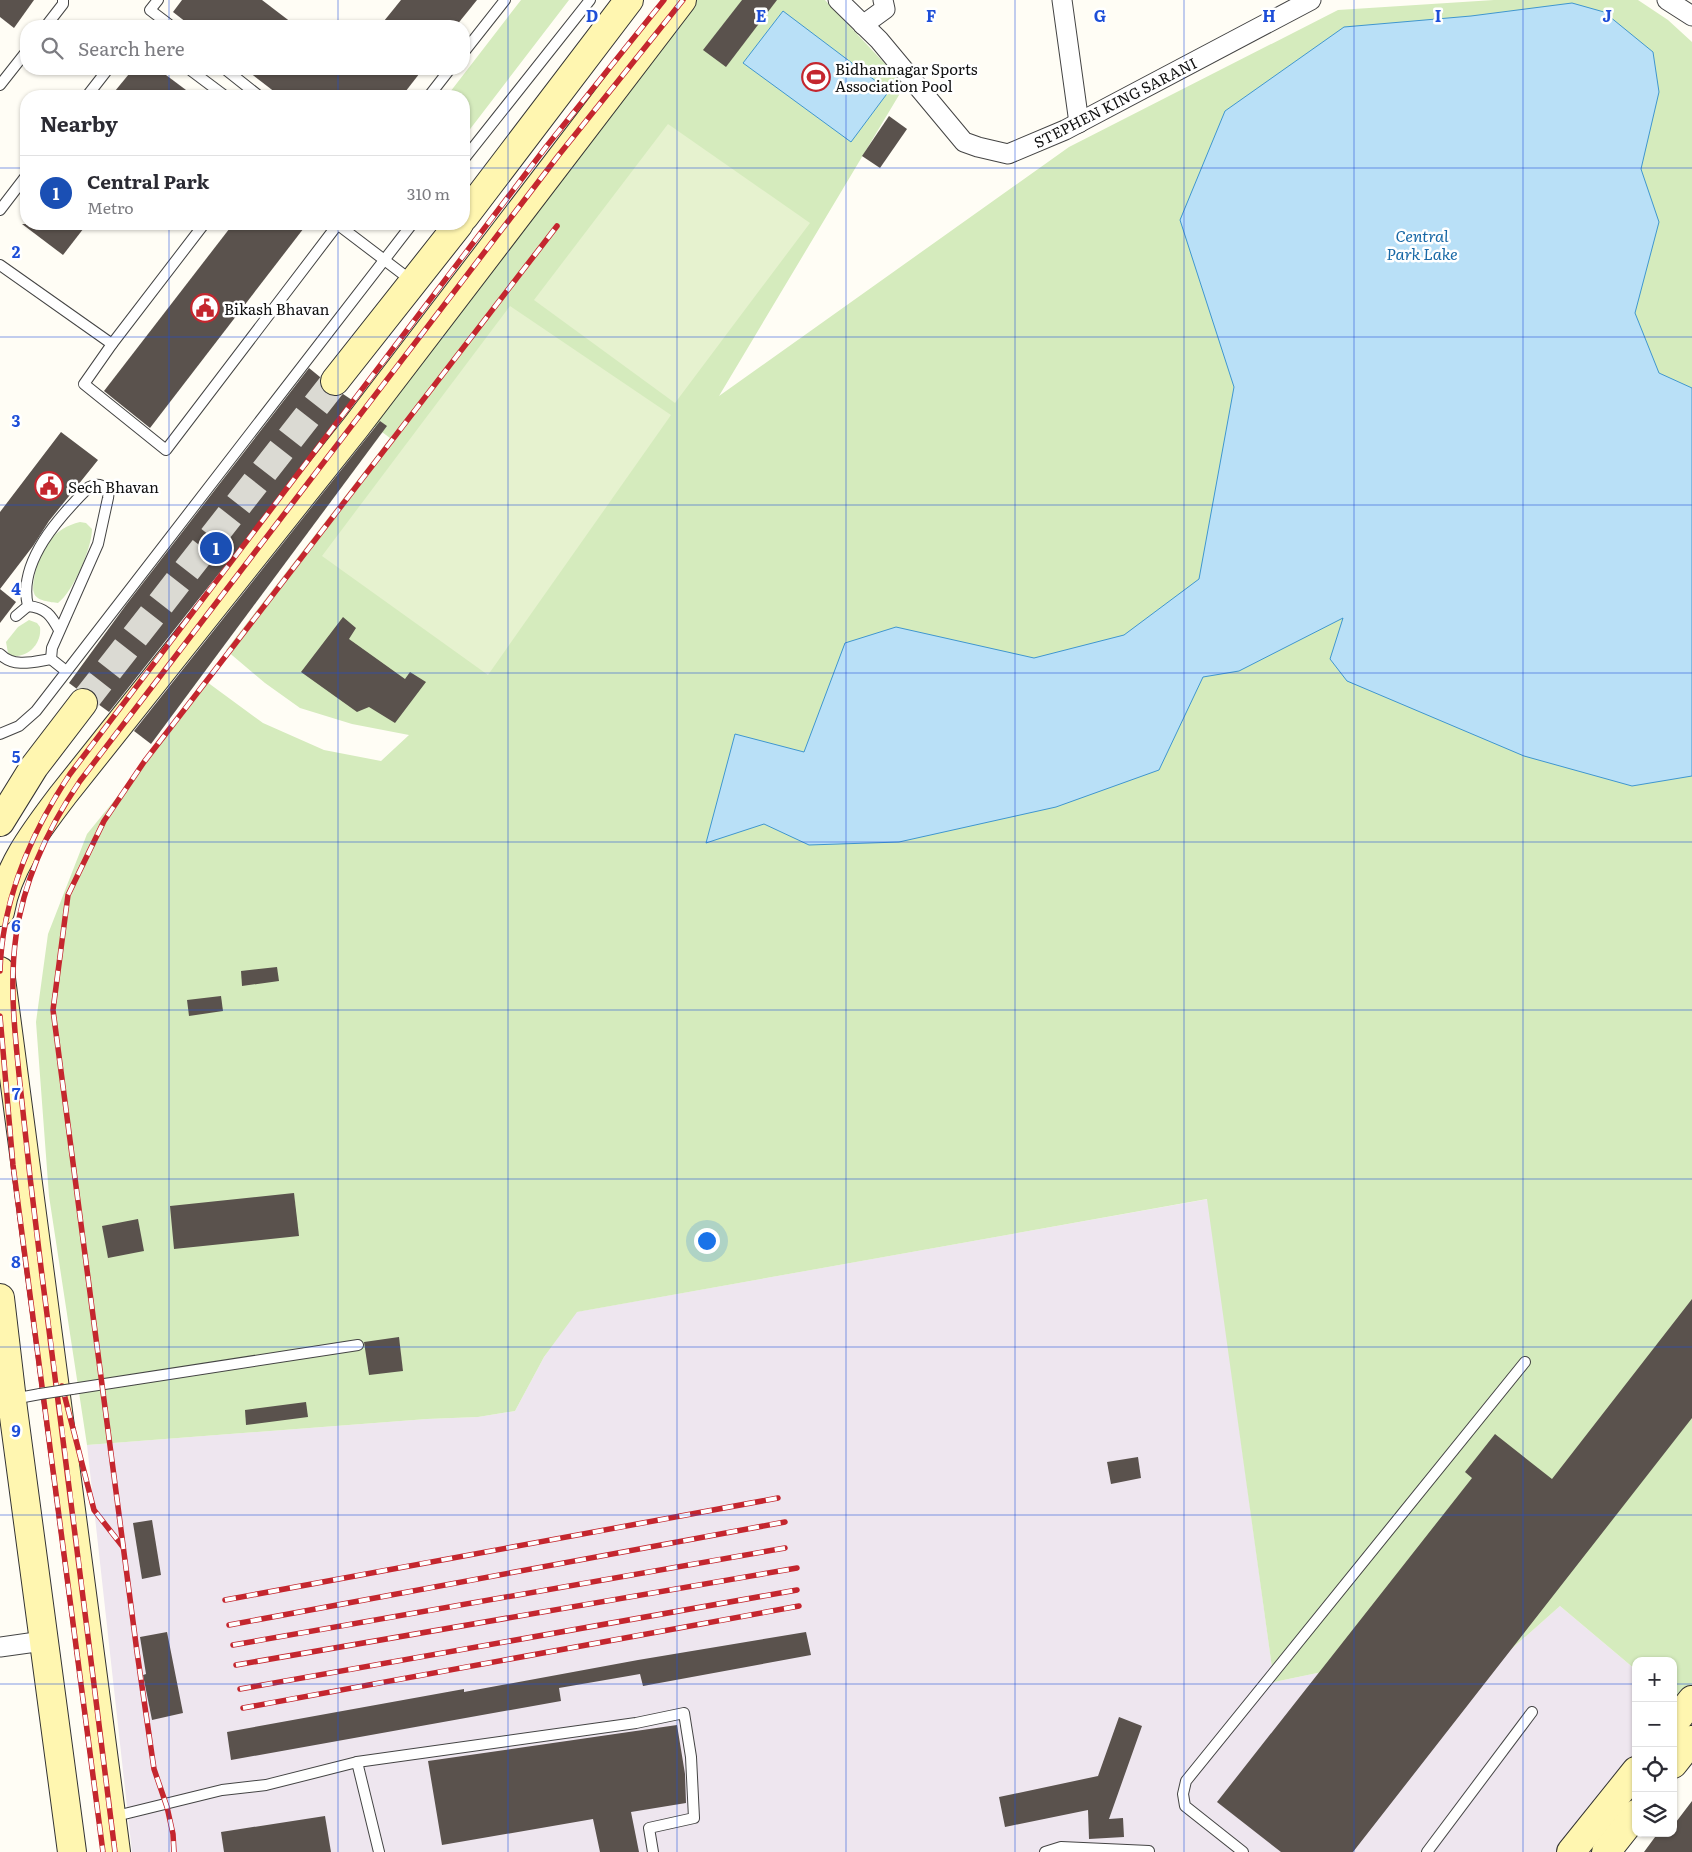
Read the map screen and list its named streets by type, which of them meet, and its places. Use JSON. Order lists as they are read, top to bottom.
{
  "streets": {
    "street": ["STEPHEN KING SARANI"]
  },
  "water": ["Central Park Lake"],
  "places": {
    "sports": ["Bidhannagar Sports Association Pool"],
    "public building": ["Bikash Bhavan", "Sech Bhavan"]
  },
  "page": {
    "search": "Search here",
    "heading": "Nearby",
    "list": [
      {
        "mark": "1",
        "name": "Central Park",
        "note": "Metro",
        "value": "310 m"
      }
    ],
    "pins": "1",
    "map_buttons": ["+", "−"]
  },
  "grid": {
    "columns": [
      "D",
      "E",
      "F",
      "G",
      "H",
      "I",
      "J"
    ],
    "rows": [
      "2",
      "3",
      "4",
      "5",
      "6",
      "7",
      "8",
      "9"
    ]
  }
}
